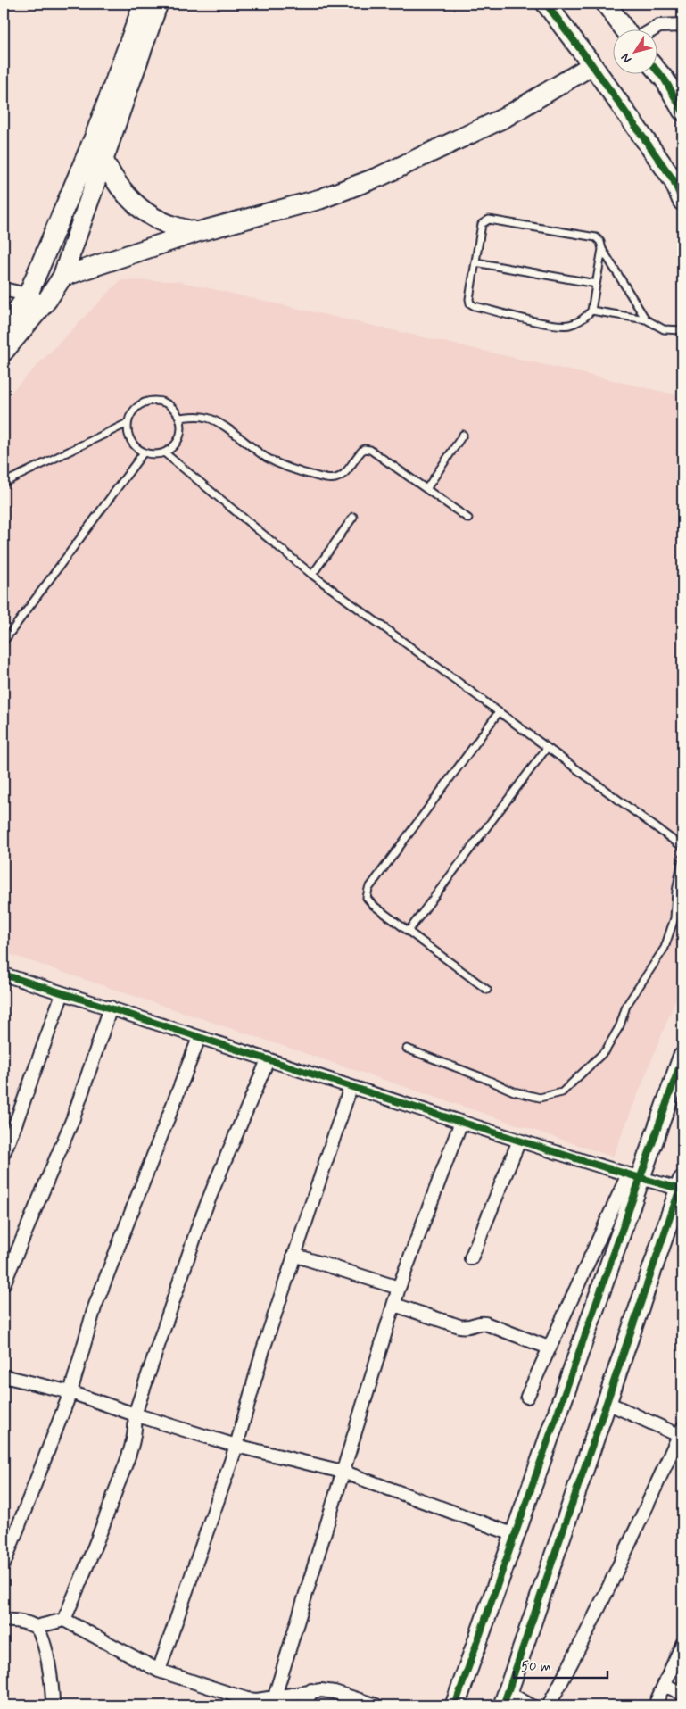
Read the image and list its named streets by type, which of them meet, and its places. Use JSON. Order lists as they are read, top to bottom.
{
  "scale_bar": "50 m",
  "north": "bottom left"
}
